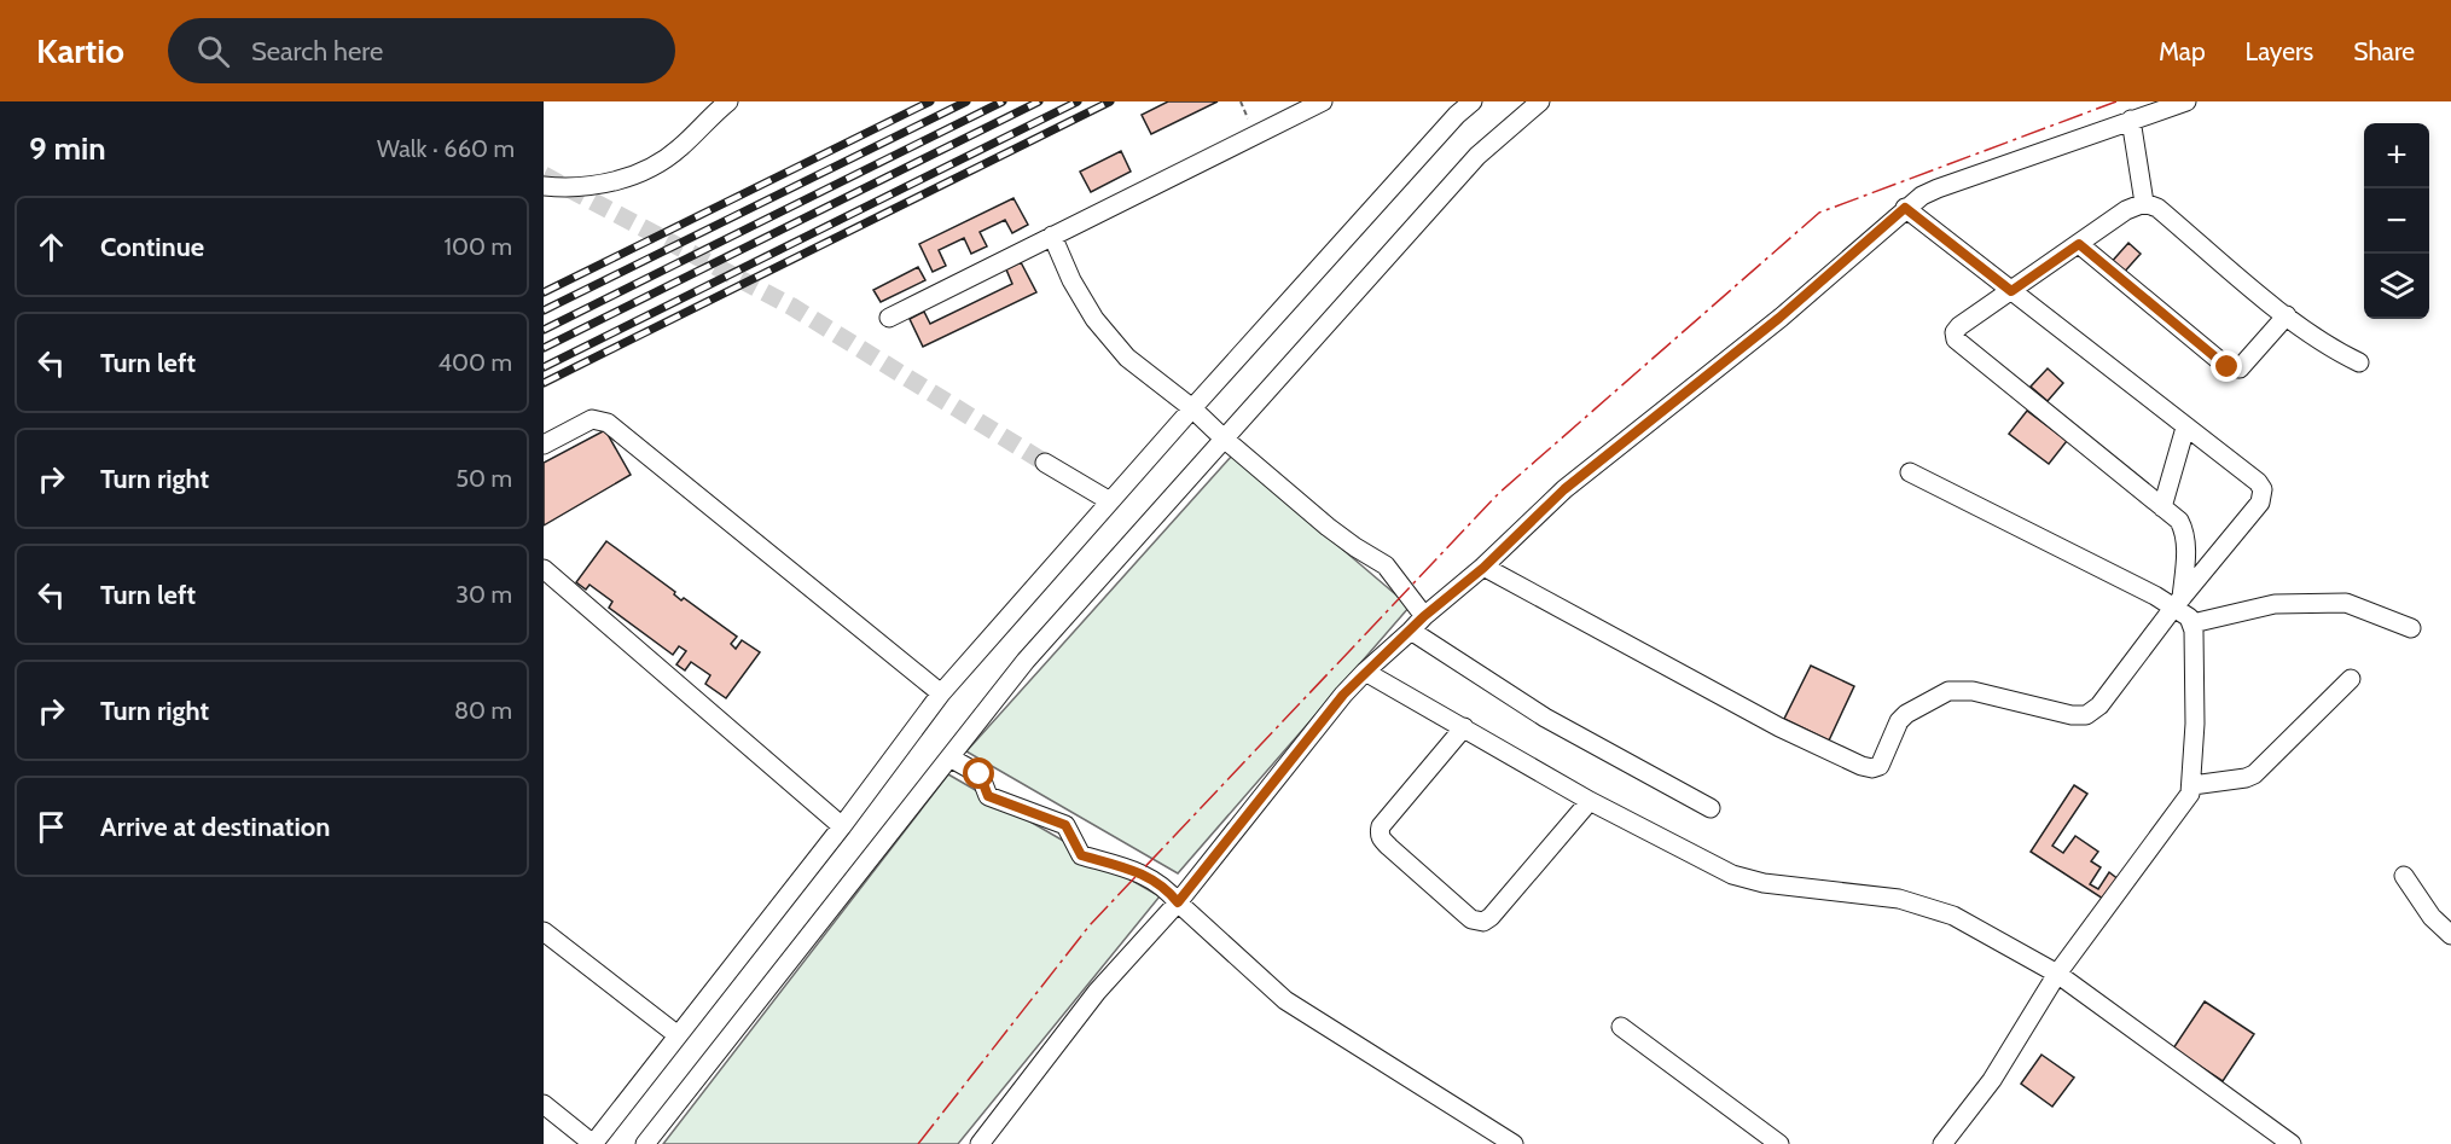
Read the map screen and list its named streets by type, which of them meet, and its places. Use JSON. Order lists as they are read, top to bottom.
{
  "page": {
    "header": "Kartio",
    "search": "Search here",
    "nav": ["Map", "Layers", "Share"],
    "heading": ["9 min", "Walk · 660 m"],
    "map_buttons": ["+", "−"],
    "list": [
      ["Continue", "100 m"],
      ["Turn left", "400 m"],
      ["Turn right", "50 m"],
      ["Turn left", "30 m"],
      ["Turn right", "80 m"],
      "Arrive at destination"
    ]
  }
}
